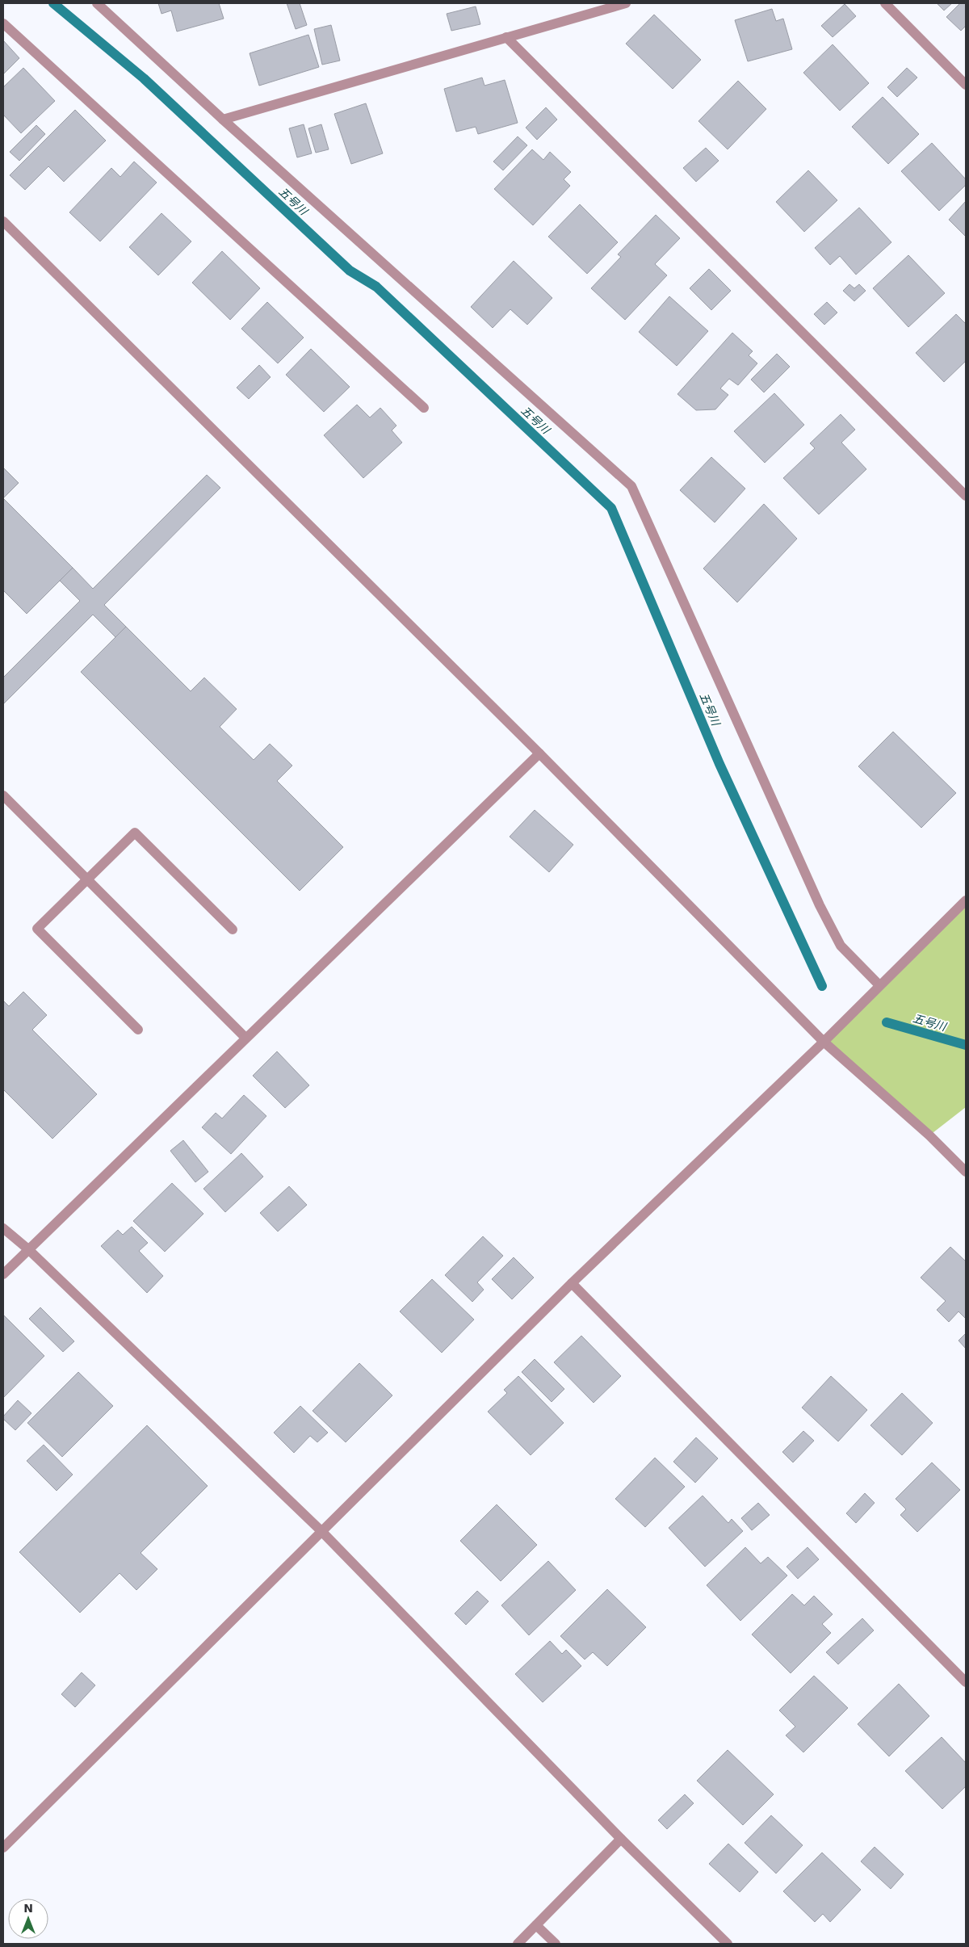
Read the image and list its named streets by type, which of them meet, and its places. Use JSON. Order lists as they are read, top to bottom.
{
  "water": ["五号川"],
  "north": "top"
}
